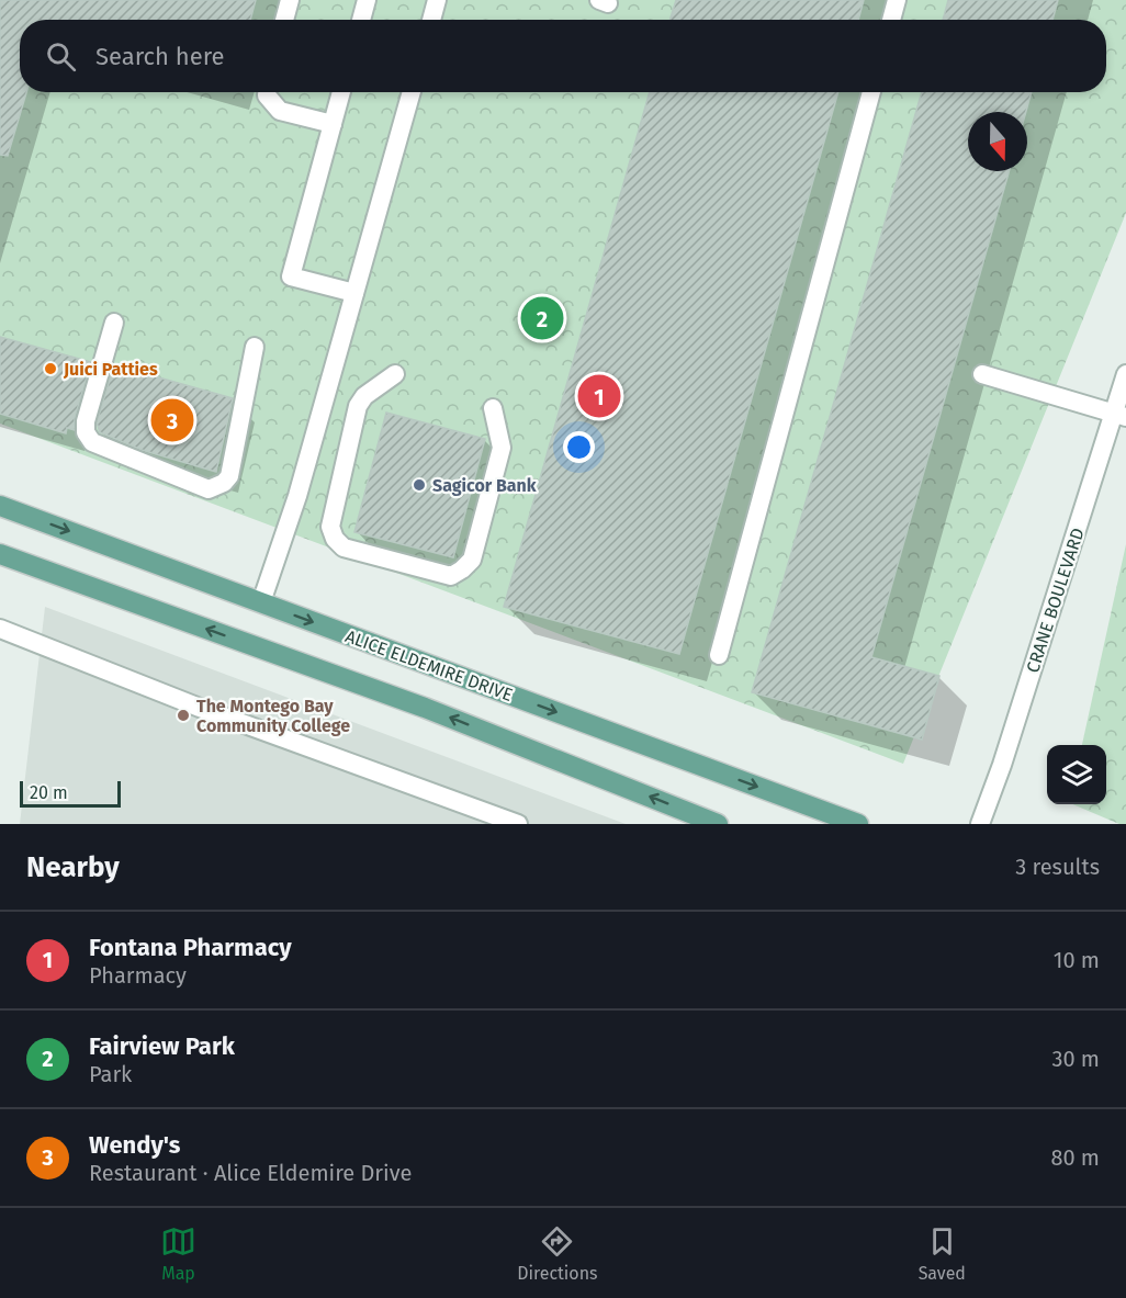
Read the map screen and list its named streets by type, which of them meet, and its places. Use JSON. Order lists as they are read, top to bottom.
{
  "streets": {
    "main road": ["ALICE ELDEMIRE DRIVE"],
    "lane": ["CRANE BOULEVARD"]
  },
  "places": ["Juici Patties", "Sagicor Bank", "The Montego Bay Community College"],
  "scale_bar": "20 m",
  "north": "bottom",
  "page": {
    "search": "Search here",
    "pins": ["2", "1", "3"],
    "scale": "20 m",
    "heading": ["Nearby", "3 results"],
    "list": [
      {
        "mark": "1",
        "name": "Fontana Pharmacy",
        "note": "Pharmacy",
        "value": "10 m"
      },
      {
        "mark": "2",
        "name": "Fairview Park",
        "note": "Park",
        "value": "30 m"
      },
      {
        "mark": "3",
        "name": "Wendy's",
        "note": "Restaurant · Alice Eldemire Drive",
        "value": "80 m"
      }
    ],
    "nav": ["Map", "Directions", "Saved"]
  }
}
